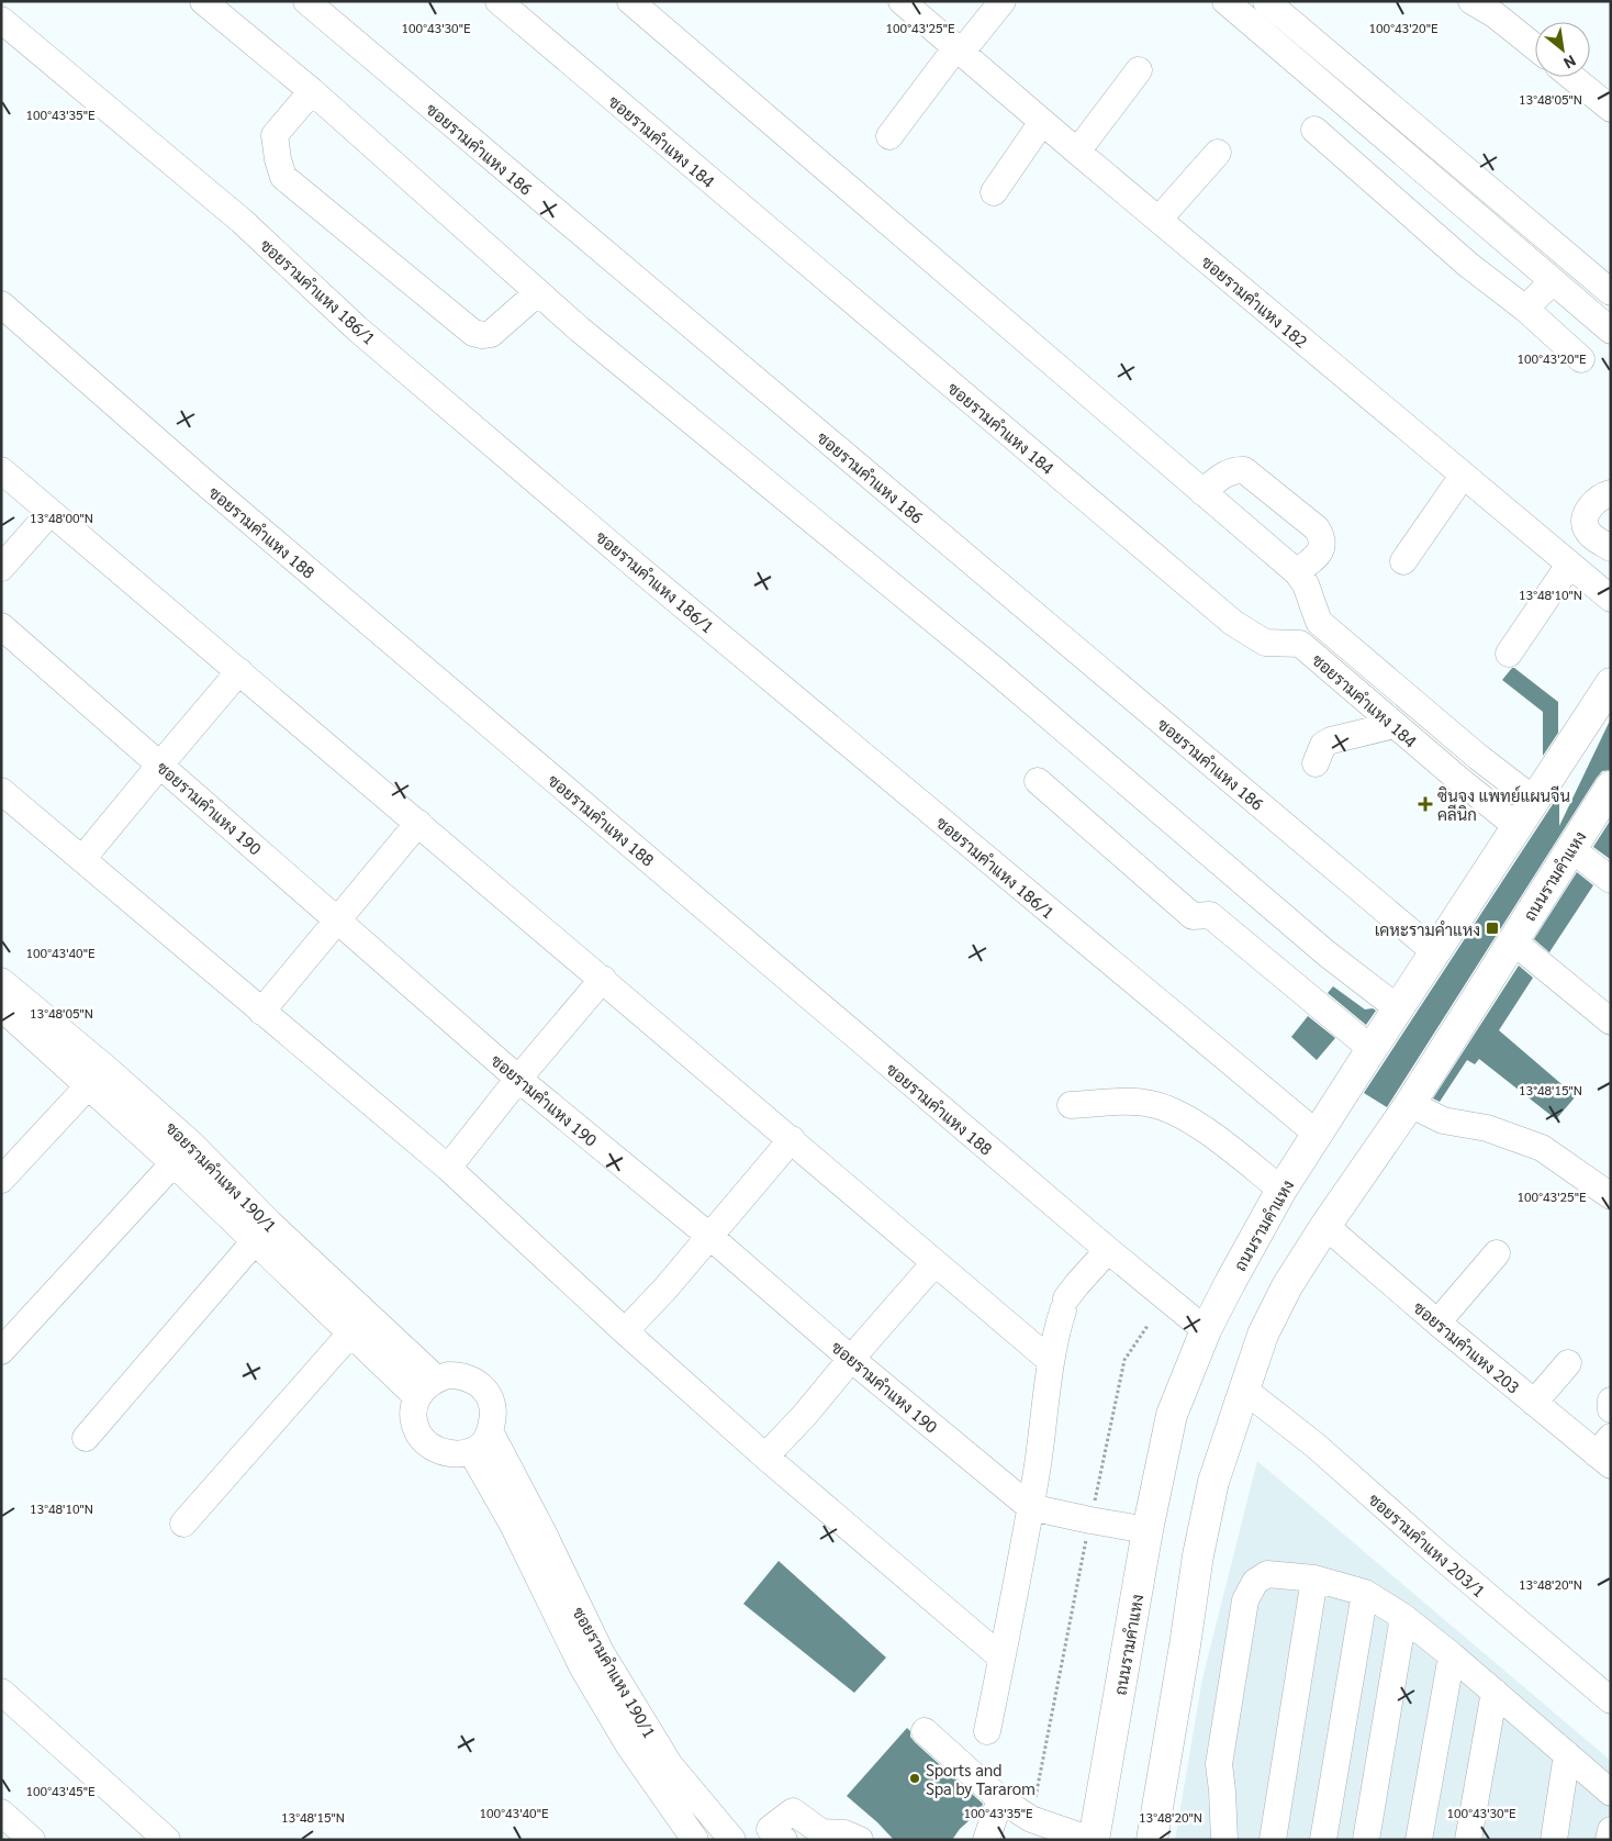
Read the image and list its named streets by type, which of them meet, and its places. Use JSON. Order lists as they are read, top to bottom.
{
  "streets": {
    "main road": ["ถนนรามคำแหง"],
    "street": [
      "ซอยรามคำแหง 184",
      "ซอยรามคำแหง 186",
      "ซอยรามคำแหง 186/1",
      "ซอยรามคำแหง 182",
      "ซอยรามคำแหง 188",
      "ซอยรามคำแหง 190",
      "ซอยรามคำแหง 190/1",
      "ซอยรามคำแหง 203",
      "ซอยรามคำแหง 203/1"
    ]
  },
  "crossings": [
    ["ซอยรามคำแหง 184", "ถนนรามคำแหง"],
    ["ซอยรามคำแหง 186", "ถนนรามคำแหง"],
    ["ซอยรามคำแหง 186/1", "ถนนรามคำแหง"],
    ["ซอยรามคำแหง 188", "ถนนรามคำแหง"],
    ["ซอยรามคำแหง 190", "ถนนรามคำแหง"],
    ["ถนนรามคำแหง", "ซอยรามคำแหง 203"],
    ["ถนนรามคำแหง", "ซอยรามคำแหง 203/1"]
  ],
  "places": {
    "health": ["ซินจง แพทย์แผนจีน คลีนิก"],
    "transit": ["เคหะรามคำแหง"],
    "other": ["Sports and Spa by Tararom"]
  },
  "north": "bottom right",
  "coordinates": [
    "100°43'30\"E",
    "100°43'25\"E",
    "100°43'20\"E",
    "13°48'05\"N",
    "100°43'35\"E",
    "13°48'00\"N",
    "13°48'10\"N",
    "100°43'40\"E",
    "13°48'15\"N",
    "13°48'20\"N",
    "100°43'45\"E"
  ]
}
